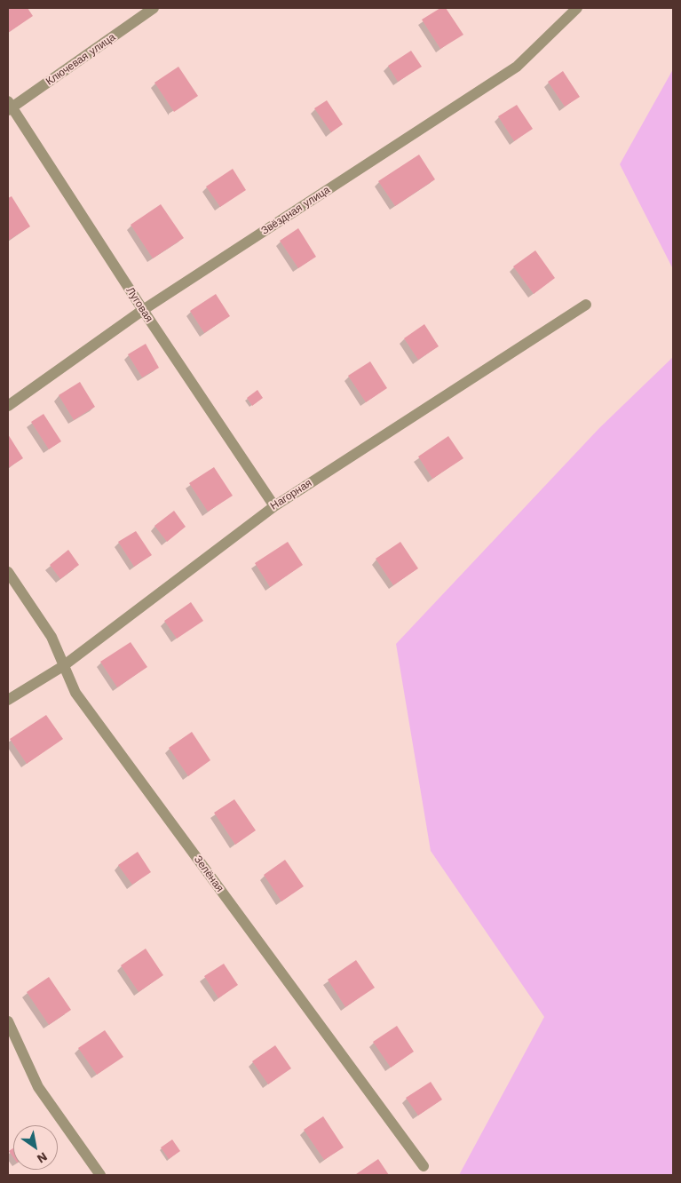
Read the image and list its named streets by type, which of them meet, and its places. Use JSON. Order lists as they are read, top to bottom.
{
  "streets": {
    "street": [
      "Ключевая улица",
      "Звёздная улица",
      "Луговая",
      "Нагорная",
      "Зелёная"
    ]
  },
  "crossings": [
    ["Ключевая улица", "Луговая"],
    ["Звёздная улица", "Луговая"],
    ["Луговая", "Нагорная"],
    ["Нагорная", "Зелёная"]
  ],
  "north": "bottom right"
}
